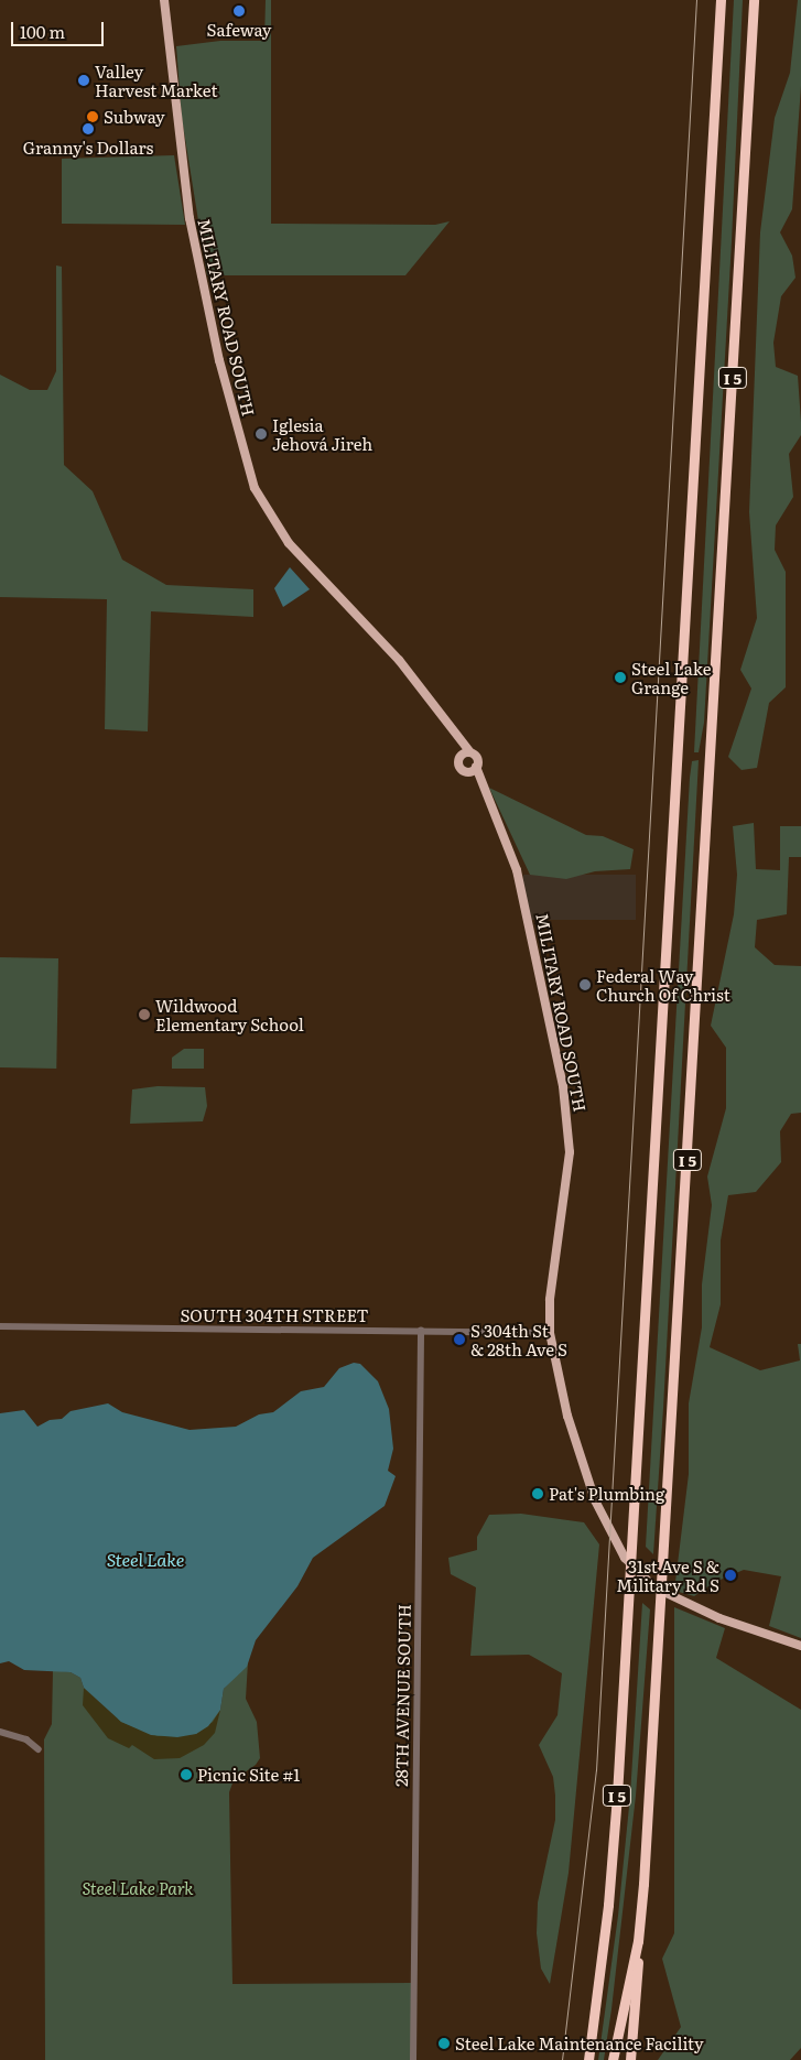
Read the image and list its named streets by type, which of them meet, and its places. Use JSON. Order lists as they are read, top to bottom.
{
  "streets": {
    "highway": ["I 5"],
    "main road": ["MILITARY ROAD SOUTH"],
    "street": ["SOUTH 304TH STREET", "28TH AVENUE SOUTH"]
  },
  "crossings": [
    ["MILITARY ROAD SOUTH", "SOUTH 304TH STREET"],
    ["SOUTH 304TH STREET", "28TH AVENUE SOUTH"]
  ],
  "water": ["Steel Lake"],
  "parks": ["Steel Lake Park"],
  "places": [
    "Safeway",
    "Valley Harvest Market",
    "Subway",
    "Granny's Dollars",
    "Iglesia Jehová Jireh",
    "Steel Lake Grange",
    "Federal Way Church Of Christ",
    "Wildwood Elementary School",
    "S 304th St & 28th Ave S",
    "Pat's Plumbing",
    "31st Ave S & Military Rd S",
    "Picnic Site #1",
    "Steel Lake Maintenance Facility"
  ],
  "scale_bar": "100 m"
}
